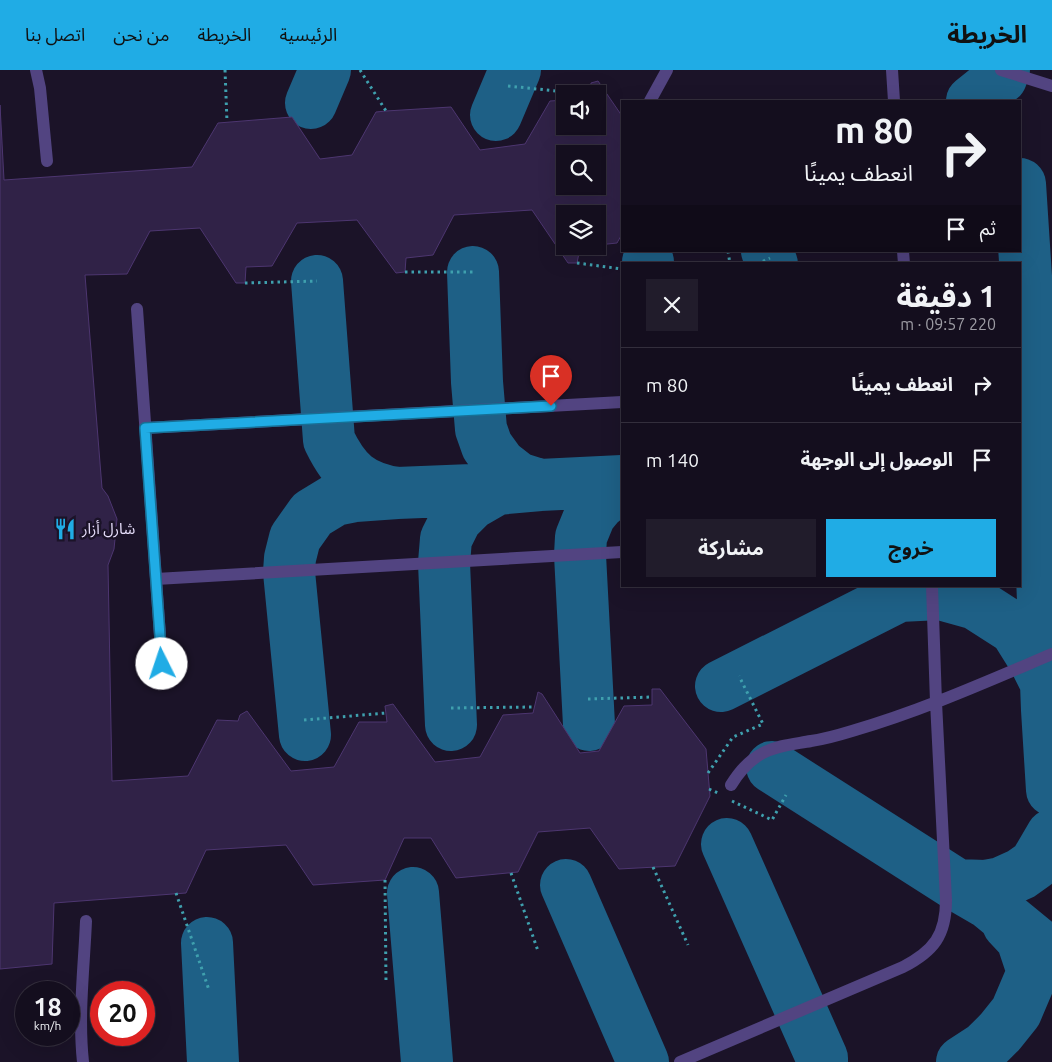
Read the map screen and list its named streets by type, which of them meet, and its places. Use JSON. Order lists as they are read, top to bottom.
{
  "places": {
    "restaurant": ["شارل أزار"]
  },
  "page": {
    "header": "الخريطة",
    "nav": [
      "الرئيسية",
      "الخريطة",
      "من نحن",
      "اتصل بنا"
    ],
    "turn": ["80 m", "انعطف يمينًا"],
    "then": "ثم",
    "heading": ["1 دقيقة", "220 m · 09:57"],
    "list": [
      {
        "name": "انعطف يمينًا",
        "value": "80 m"
      },
      {
        "name": "الوصول إلى الوجهة",
        "value": "140 m"
      }
    ],
    "buttons": ["خروج", "مشاركة"],
    "speed": "18 km/h",
    "limit": "20"
  }
}
